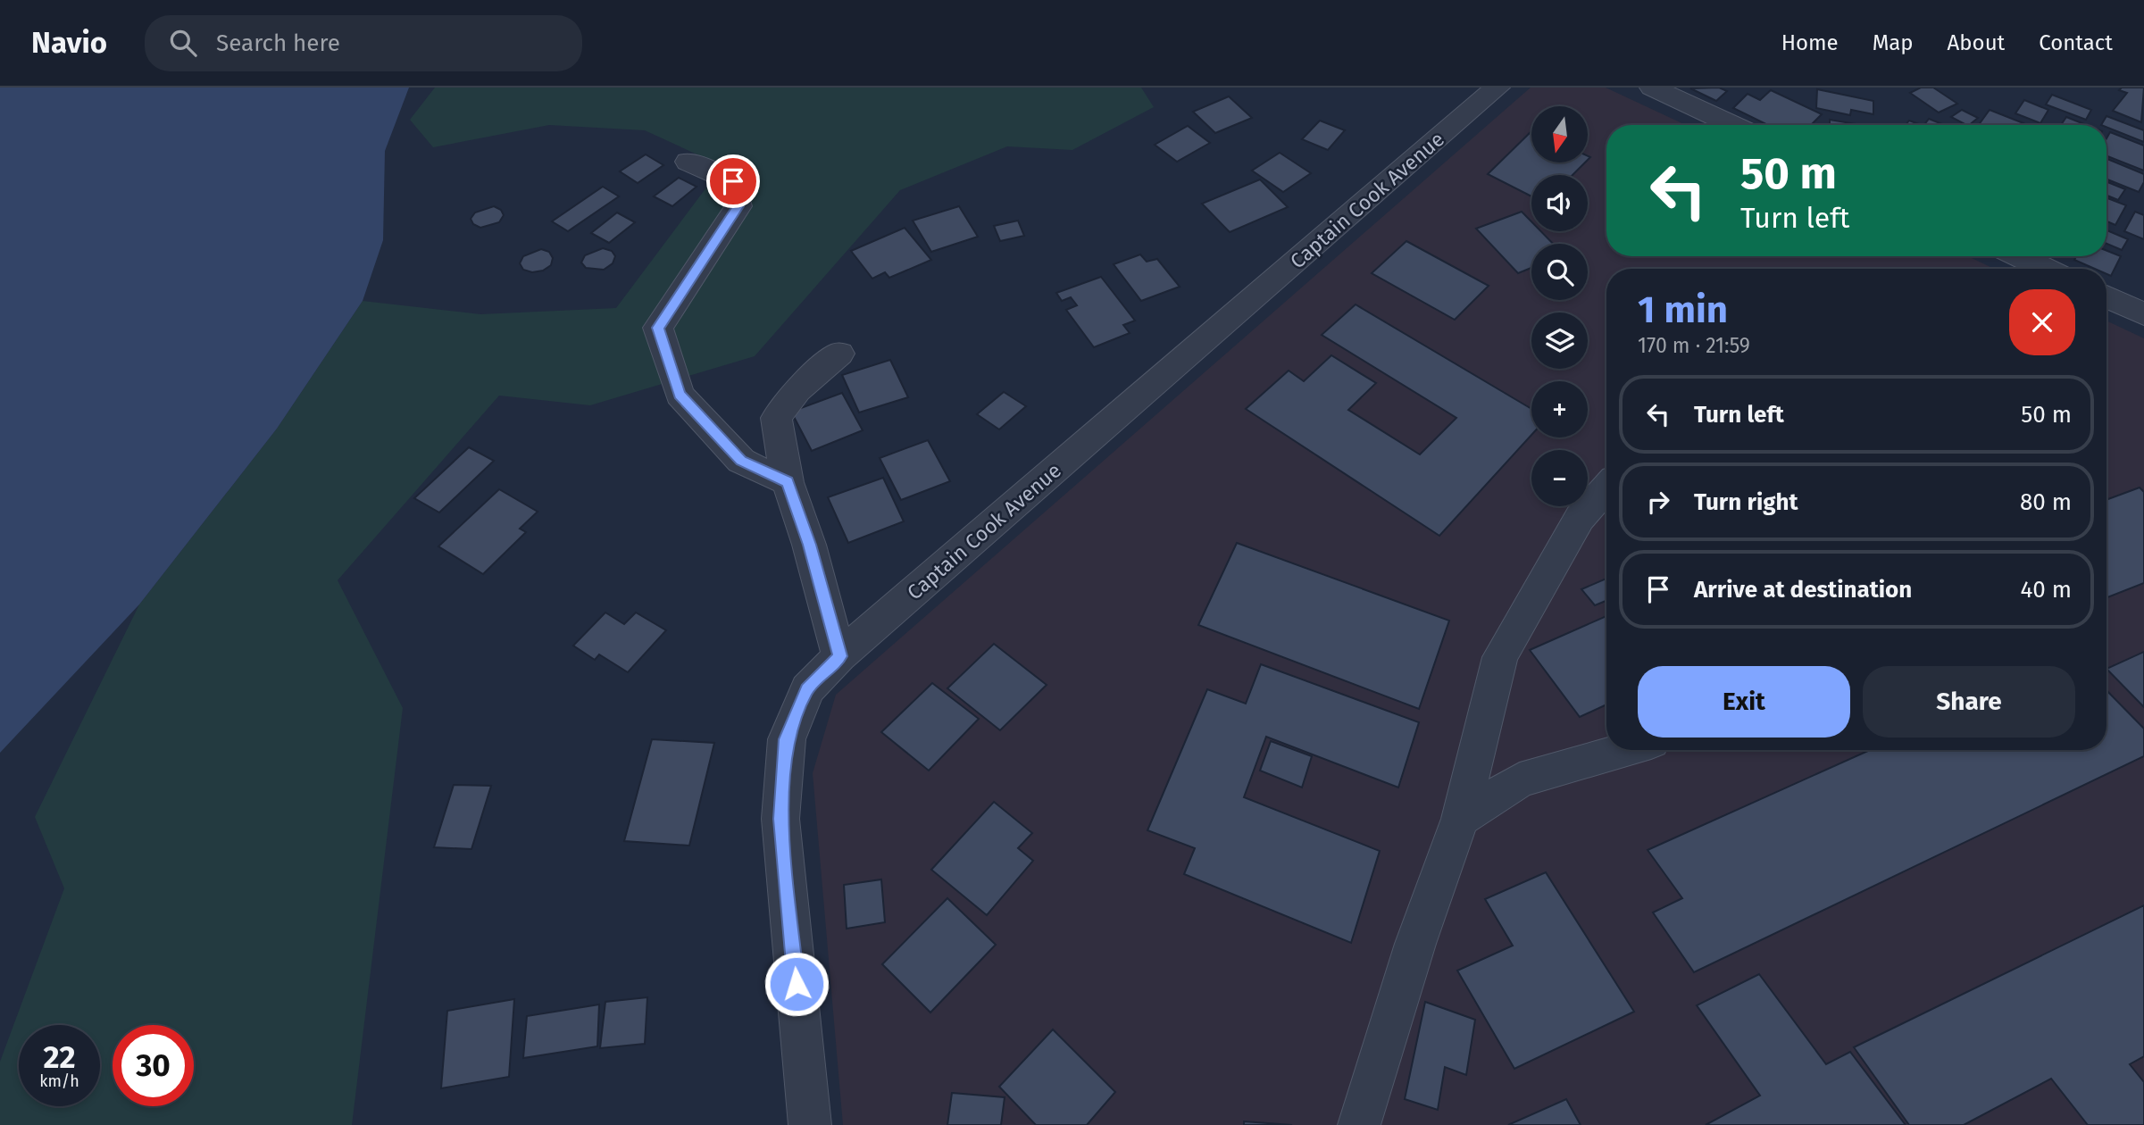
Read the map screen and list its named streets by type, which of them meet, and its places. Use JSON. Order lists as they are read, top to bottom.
{
  "streets": {
    "street": ["Captain Cook Avenue"]
  },
  "north": "bottom",
  "page": {
    "header": "Navio",
    "search": "Search here",
    "nav": [
      "Home",
      "Map",
      "About",
      "Contact"
    ],
    "map_buttons": ["+", "−"],
    "turn": ["50 m", "Turn left"],
    "heading": ["1 min", "170 m · 21:59"],
    "list": [
      {
        "name": "Turn left",
        "value": "50 m"
      },
      {
        "name": "Turn right",
        "value": "80 m"
      },
      {
        "name": "Arrive at destination",
        "value": "40 m"
      }
    ],
    "buttons": ["Exit", "Share"],
    "speed": "22 km/h",
    "limit": "30"
  }
}
